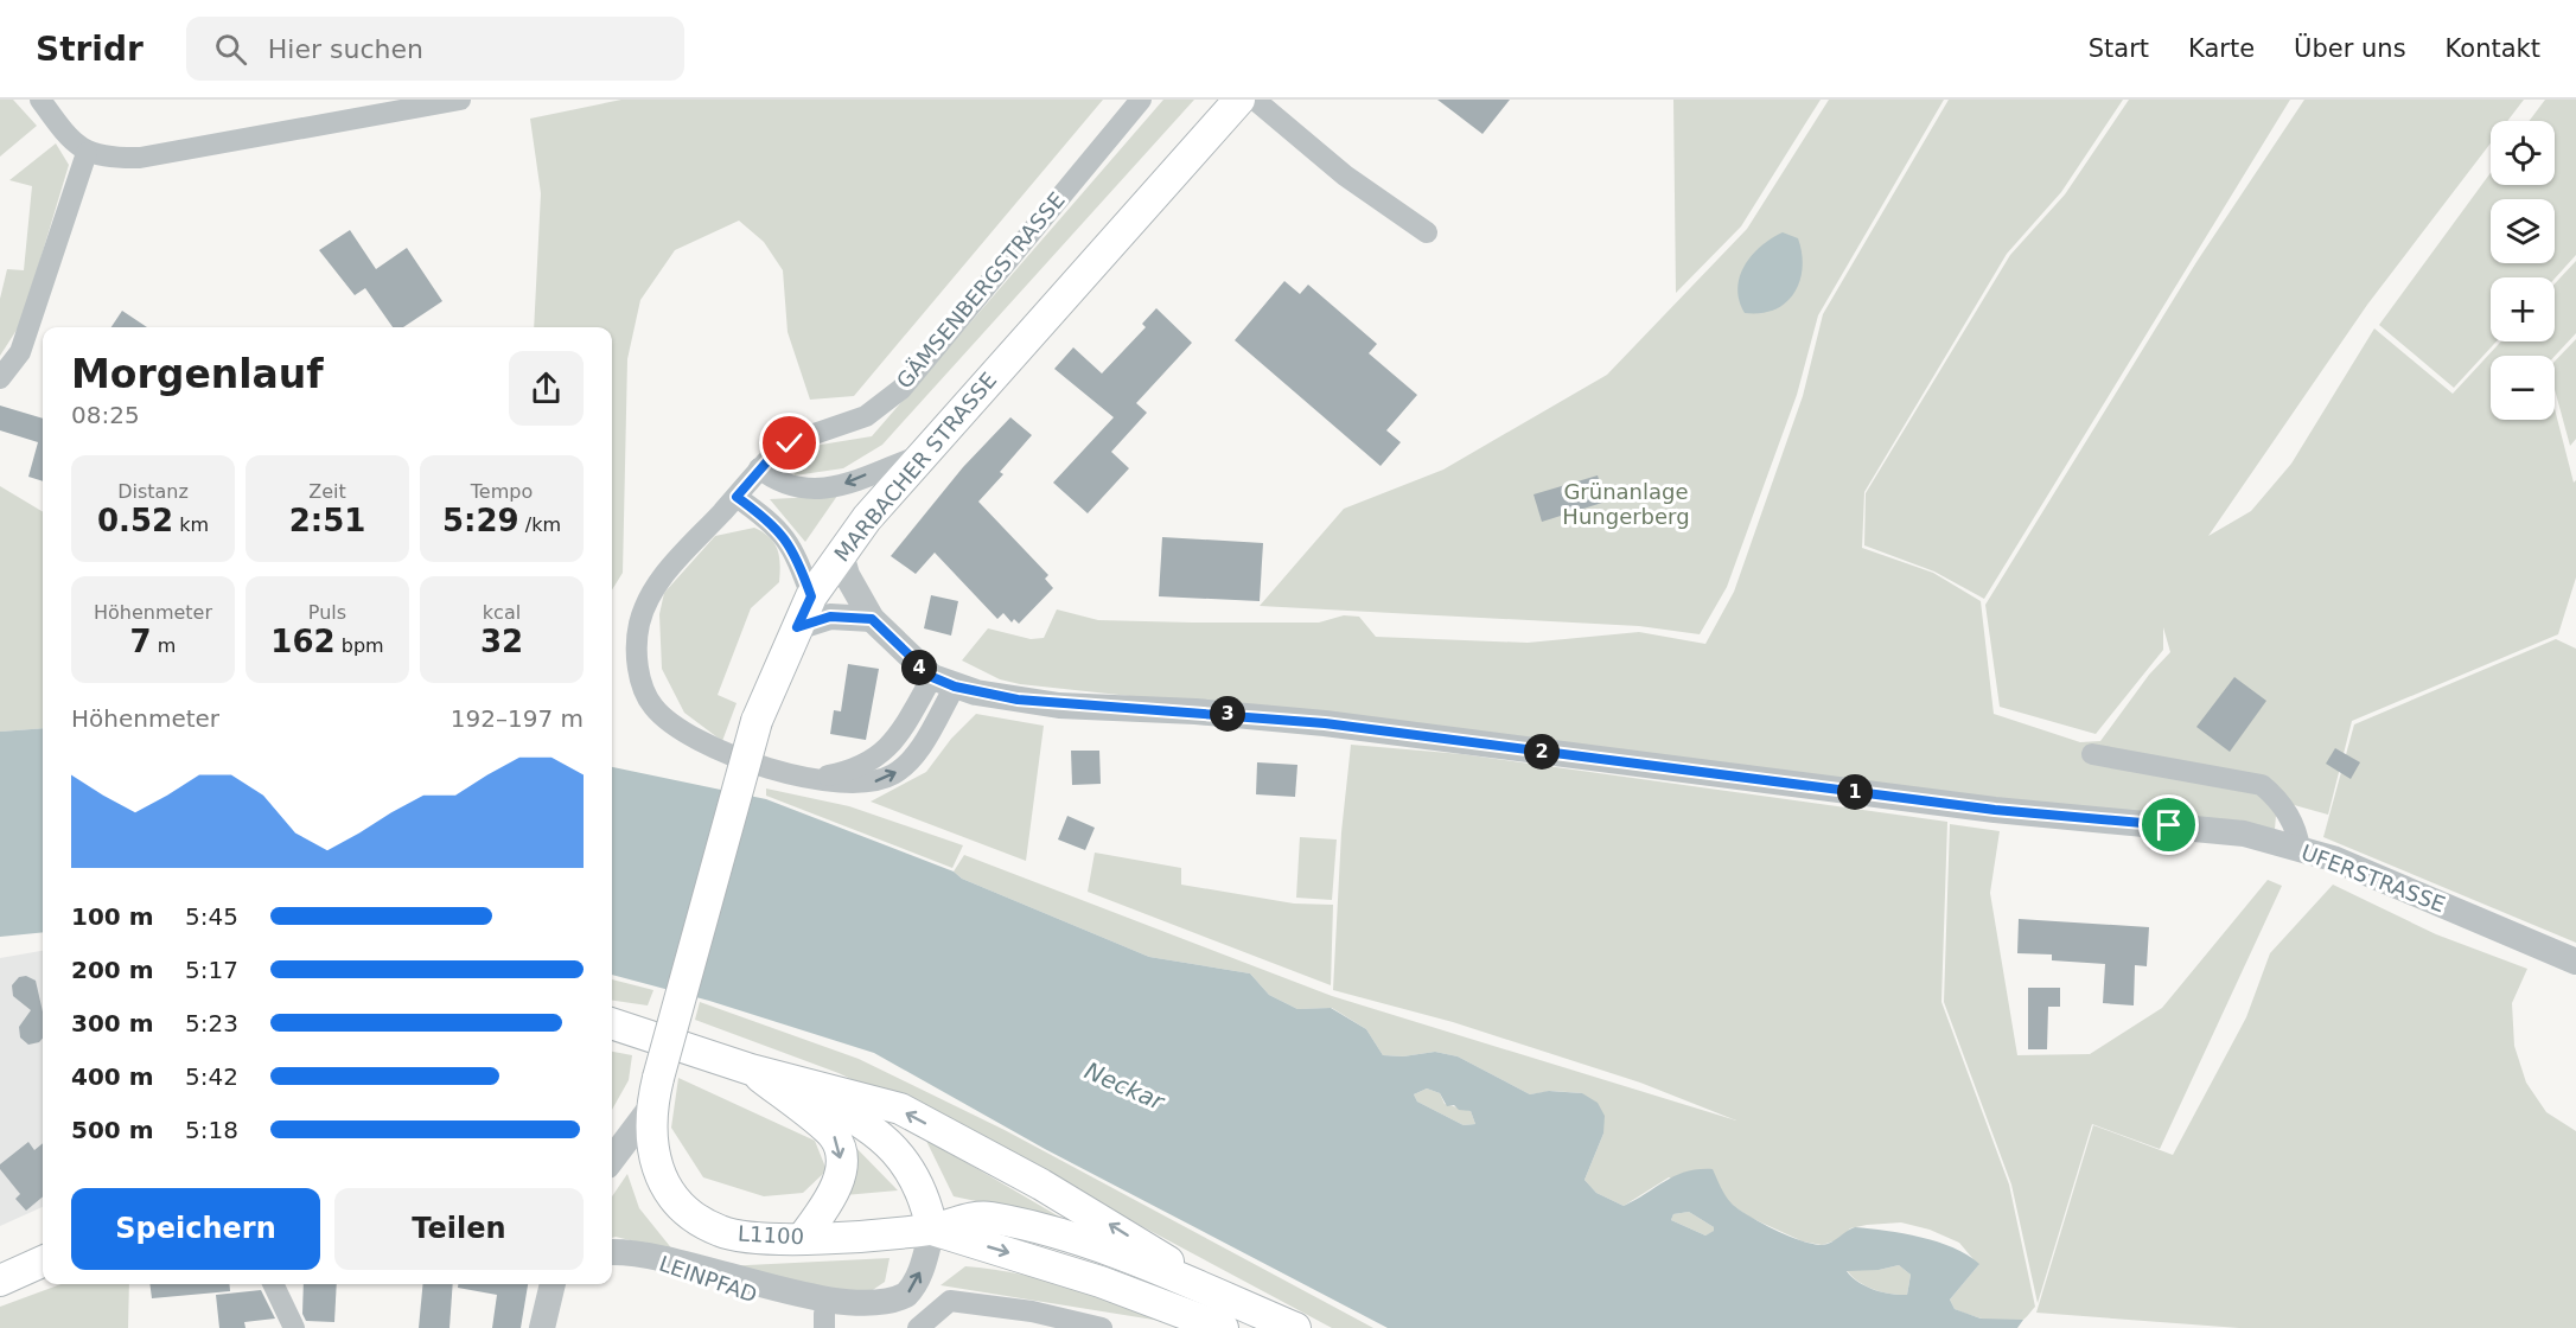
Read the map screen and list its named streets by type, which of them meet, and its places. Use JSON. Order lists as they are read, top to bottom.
{
  "streets": {
    "main road": ["MARBACHER STRASSE", "L1100"],
    "street": ["GÄMSENBERGSTRASSE", "UFERSTRASSE", "LEINPFAD"]
  },
  "crossings": [
    ["GÄMSENBERGSTRASSE", "UFERSTRASSE"],
    ["MARBACHER STRASSE", "L1100"],
    ["L1100", "LEINPFAD"]
  ],
  "one_way": ["LEINPFAD"],
  "water": ["Neckar"],
  "parks": ["Grünanlage Hungerberg"],
  "page": {
    "header": "Stridr",
    "search": "Hier suchen",
    "nav": [
      "Start",
      "Karte",
      "Über uns",
      "Kontakt"
    ],
    "map_buttons": ["+", "−"],
    "heading": ["Morgenlauf", "08:25"],
    "stats": [
      ["Distanz", "0.52 km"],
      ["Zeit", "2:51"],
      ["Tempo", "5:29 /km"],
      ["Höhenmeter", "7 m"],
      ["Puls", "162 bpm"],
      ["kcal", "32"]
    ],
    "pins": [
      "4",
      "3",
      "2",
      "1"
    ],
    "chart": ["Höhenmeter", "192–197 m"],
    "list": [
      {
        "name": "100 m",
        "note": "5:45"
      },
      {
        "name": "200 m",
        "note": "5:17"
      },
      {
        "name": "300 m",
        "note": "5:23"
      },
      {
        "name": "400 m",
        "note": "5:42"
      },
      {
        "name": "500 m",
        "note": "5:18"
      }
    ],
    "buttons": ["Speichern", "Teilen"]
  }
}
